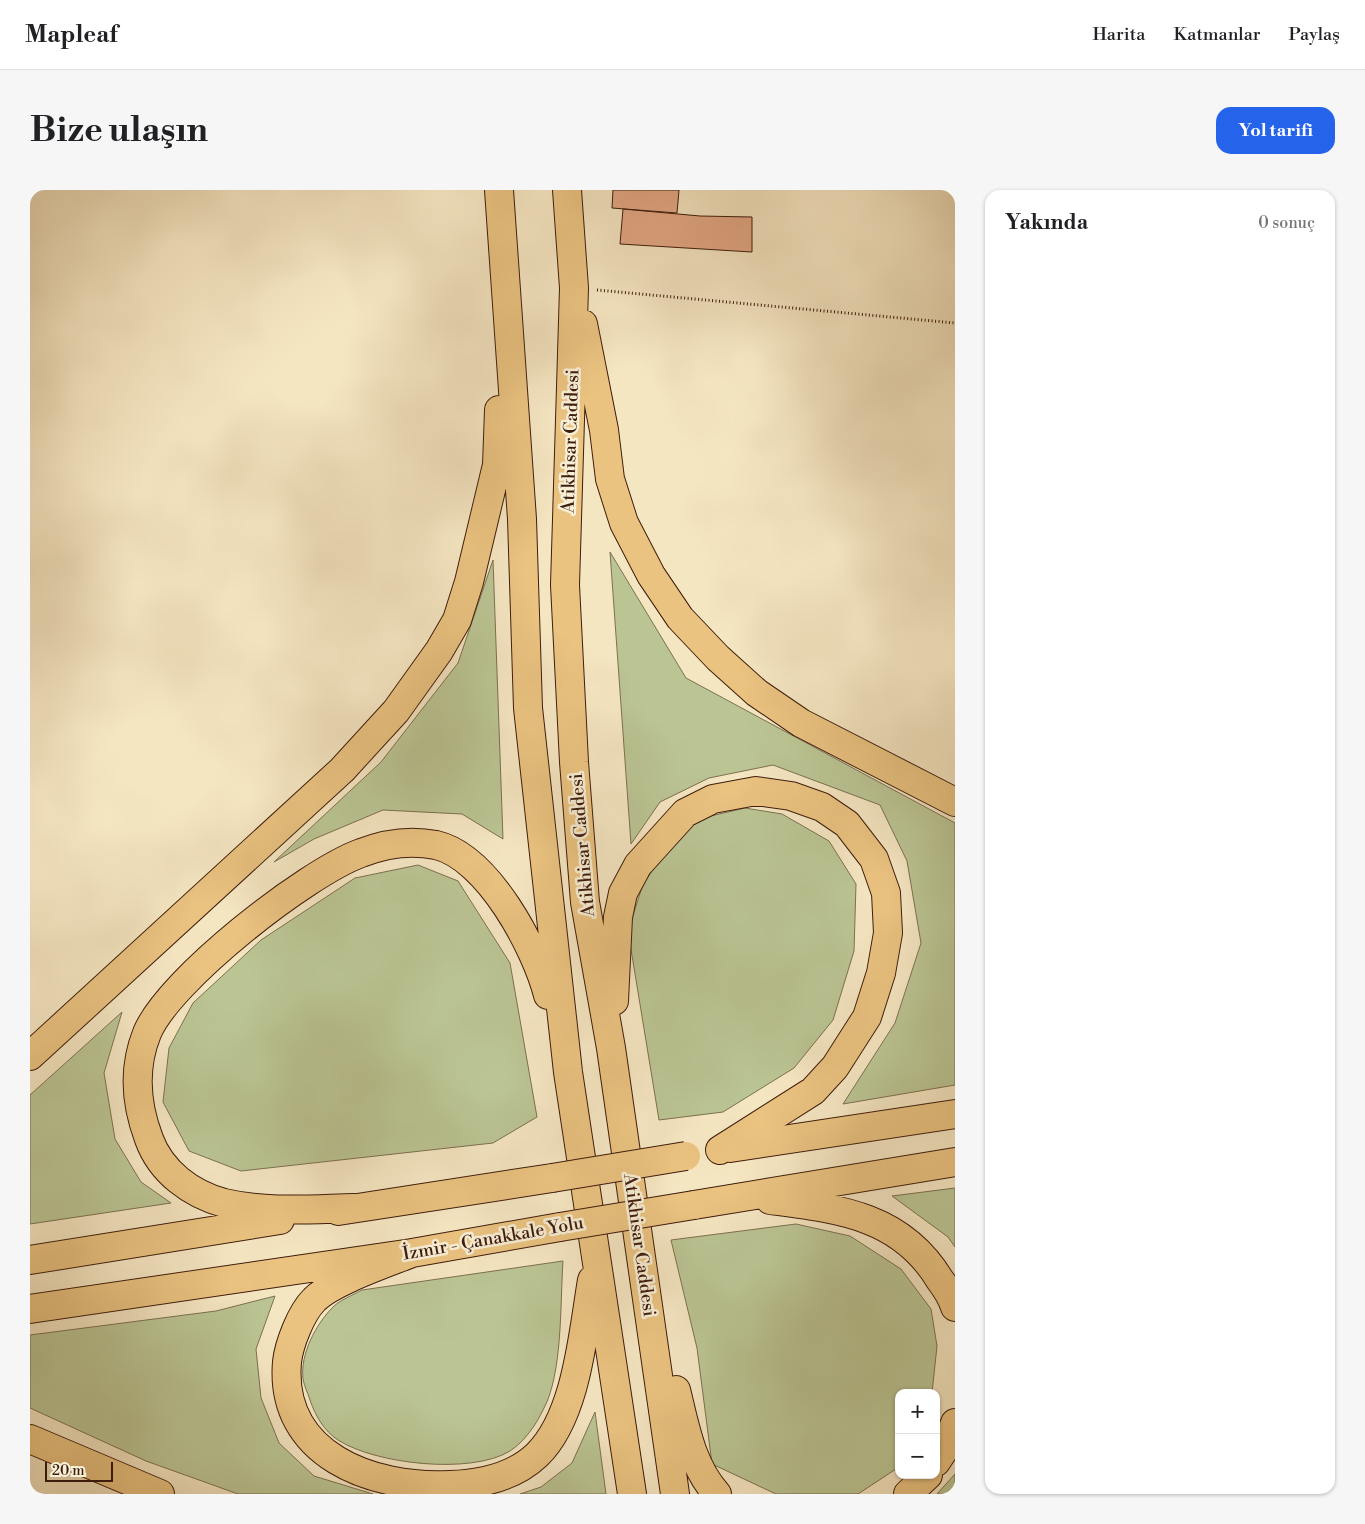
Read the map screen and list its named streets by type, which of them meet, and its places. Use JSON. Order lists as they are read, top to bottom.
{
  "streets": {
    "highway": ["Atikhisar Caddesi", "İzmir - Çanakkale Yolu"]
  },
  "scale_bar": "20 m",
  "page": {
    "header": "Mapleaf",
    "nav": ["Harita", "Katmanlar", "Paylaş"],
    "buttons": "Yol tarifi",
    "title": "Bize ulaşın",
    "heading": ["Yakında", "0 sonuç"],
    "map_buttons": ["+", "−"],
    "scale": "20 m"
  }
}
